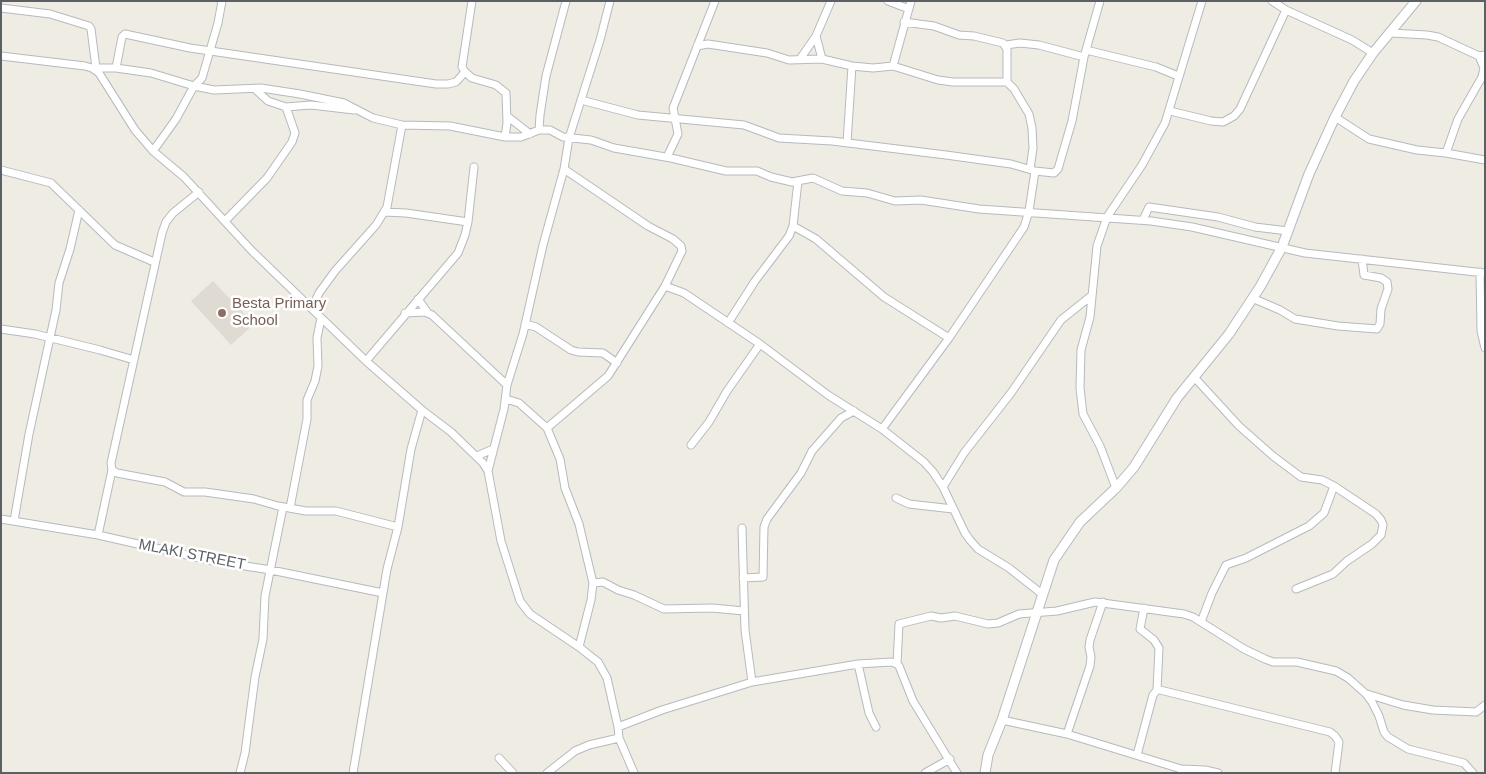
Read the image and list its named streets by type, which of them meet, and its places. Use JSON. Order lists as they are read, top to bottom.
{
  "streets": {
    "street": ["MLAKI STREET"]
  },
  "places": ["Besta Primary School"]
}
